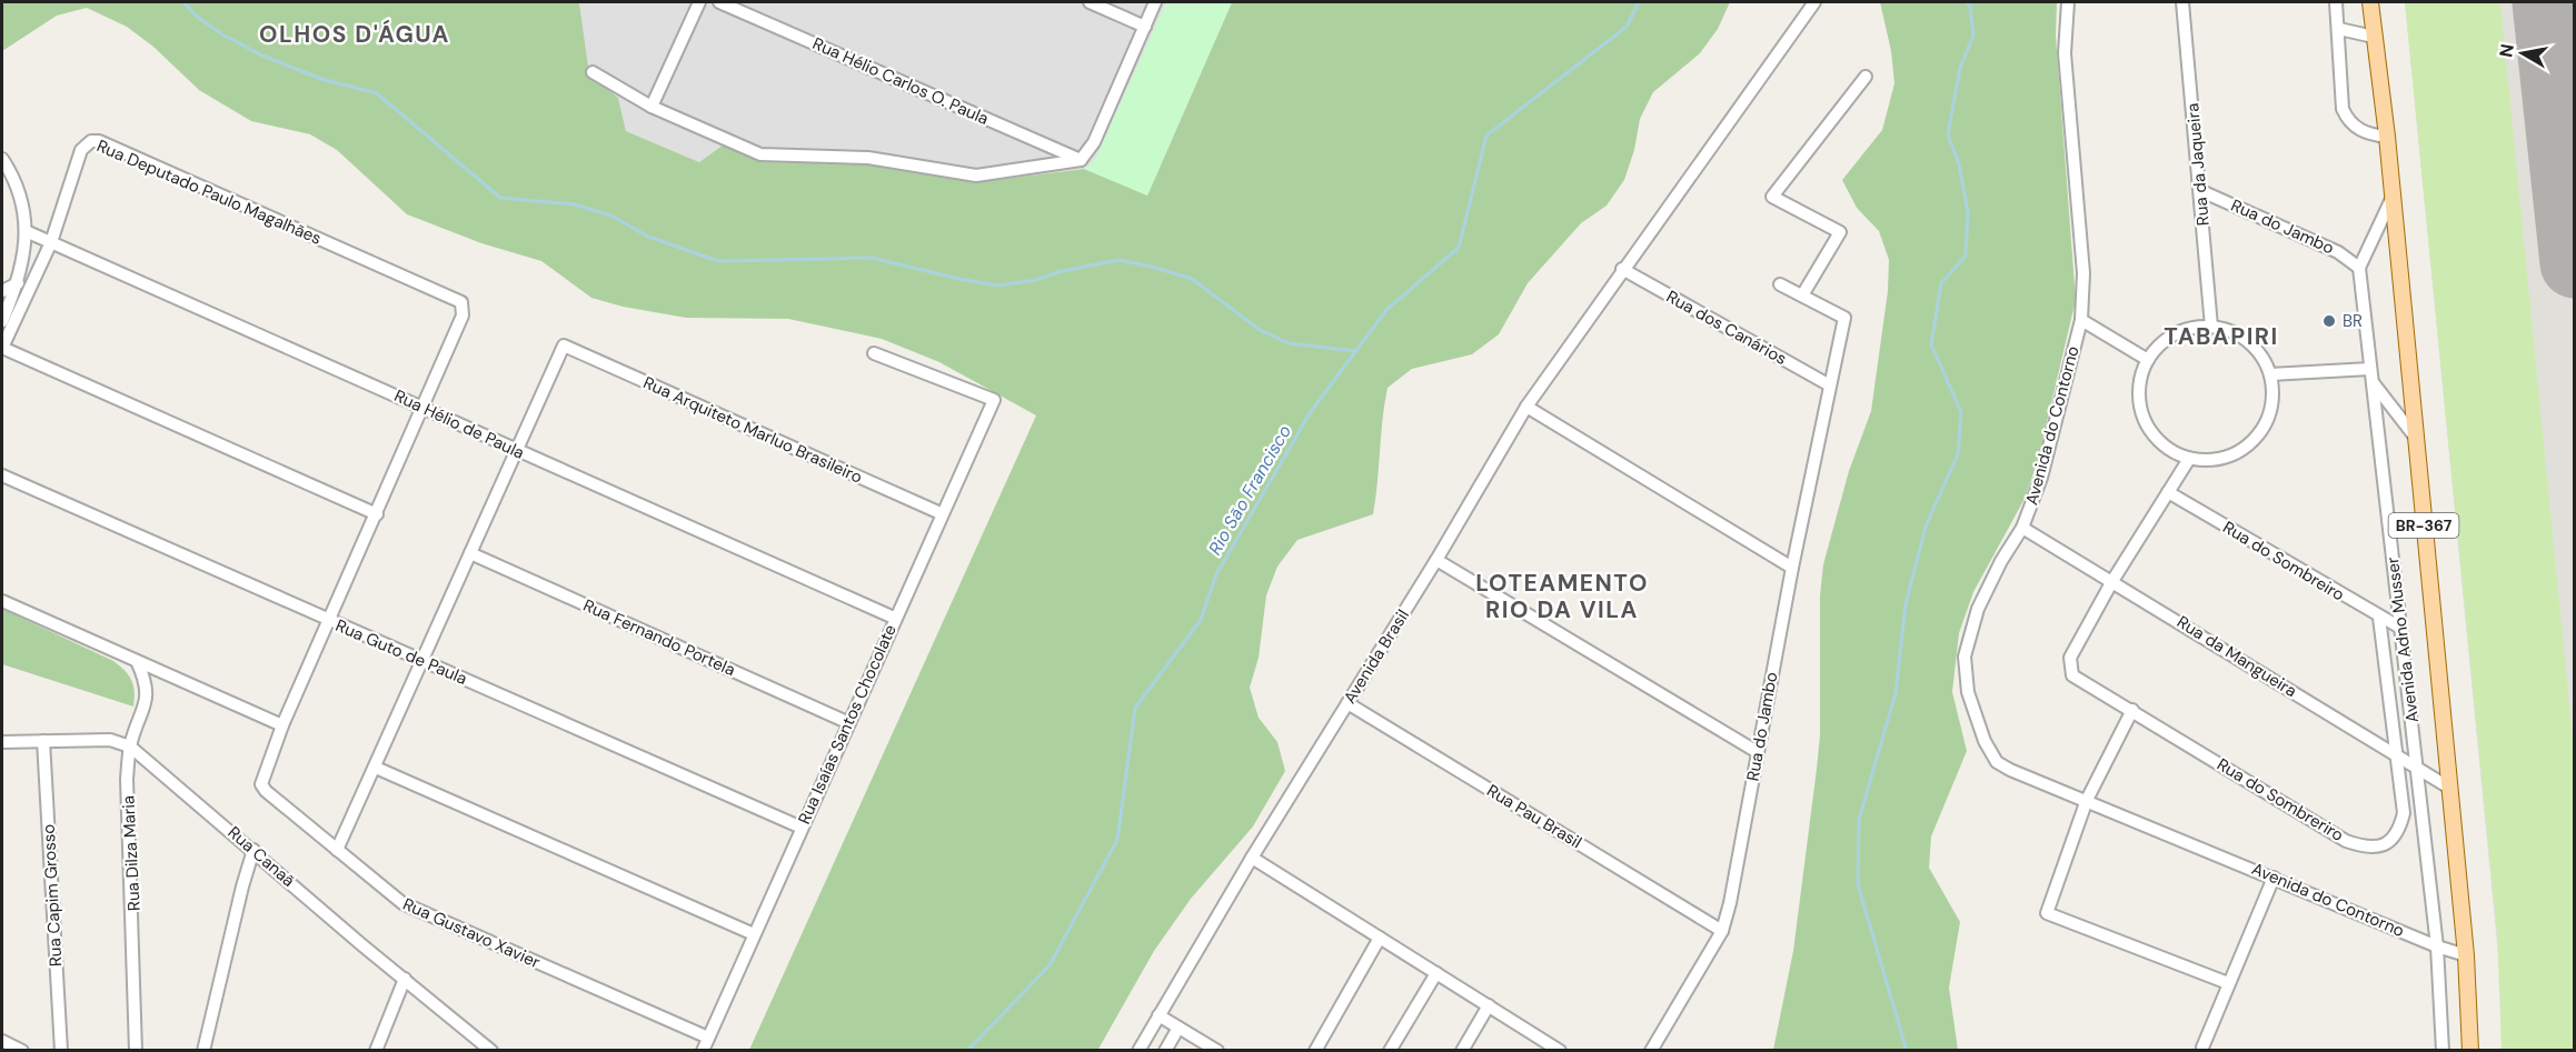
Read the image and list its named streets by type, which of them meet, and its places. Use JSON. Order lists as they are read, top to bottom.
{
  "streets": {
    "main road": ["BR-367"],
    "street": [
      "Rua Hélio Carlos O. Paula",
      "Rua da Jaqueira",
      "Rua Deputado Paulo Magalhães",
      "Rua do Jambo",
      "Rua dos Canários",
      "Rua Hélio de Paula",
      "Avenida do Contorno",
      "Rua Arquiteto Marluo Brasileiro",
      "Rua do Sombreiro",
      "Rua Fernando Portela",
      "Avenida Adno Musser",
      "Rua Guto de Paula",
      "Avenida Brasil",
      "Rua da Mangueira",
      "Rua Isaías Santos Chocolate",
      "Rua do Sombreriro",
      "Rua Pau Brasil",
      "Rua Dilza Maria",
      "Rua Canaã",
      "Rua Capim Grosso",
      "Rua Gustavo Xavier"
    ]
  },
  "crossings": [
    ["Rua da Jaqueira", "Rua do Jambo"],
    ["Rua Deputado Paulo Magalhães", "Rua Hélio de Paula"],
    ["Rua do Jambo", "Rua dos Canários"],
    ["Rua do Jambo", "Avenida Adno Musser"],
    ["Rua do Jambo", "Rua Pau Brasil"],
    ["Rua dos Canários", "Avenida Brasil"],
    ["Rua Hélio de Paula", "Rua Arquiteto Marluo Brasileiro"],
    ["Rua Hélio de Paula", "Rua Isaías Santos Chocolate"],
    ["Avenida do Contorno", "BR-367"],
    ["Avenida do Contorno", "Avenida Adno Musser"],
    ["Avenida do Contorno", "Rua da Mangueira"],
    ["Rua Arquiteto Marluo Brasileiro", "Rua Isaías Santos Chocolate"],
    ["BR-367", "Rua da Mangueira"],
    ["Rua do Sombreiro", "Avenida Adno Musser"],
    ["Rua do Sombreiro", "Rua do Sombreriro"],
    ["Rua Fernando Portela", "Rua Isaías Santos Chocolate"],
    ["Avenida Adno Musser", "Rua da Mangueira"],
    ["Rua Guto de Paula", "Rua Isaías Santos Chocolate"],
    ["Avenida Brasil", "Rua Pau Brasil"],
    ["Rua da Mangueira", "Rua do Sombreriro"],
    ["Rua Isaías Santos Chocolate", "Rua Gustavo Xavier"],
    ["Rua Dilza Maria", "Rua Canaã"],
    ["Rua Canaã", "Rua Capim Grosso"]
  ],
  "districts": ["OLHOS D'ÁGUA", "TABAPIRI", "LOTEAMENTO RIO DA VILA"],
  "water": ["Rio São Francisco"],
  "places": ["BR"],
  "north": "left"
}
